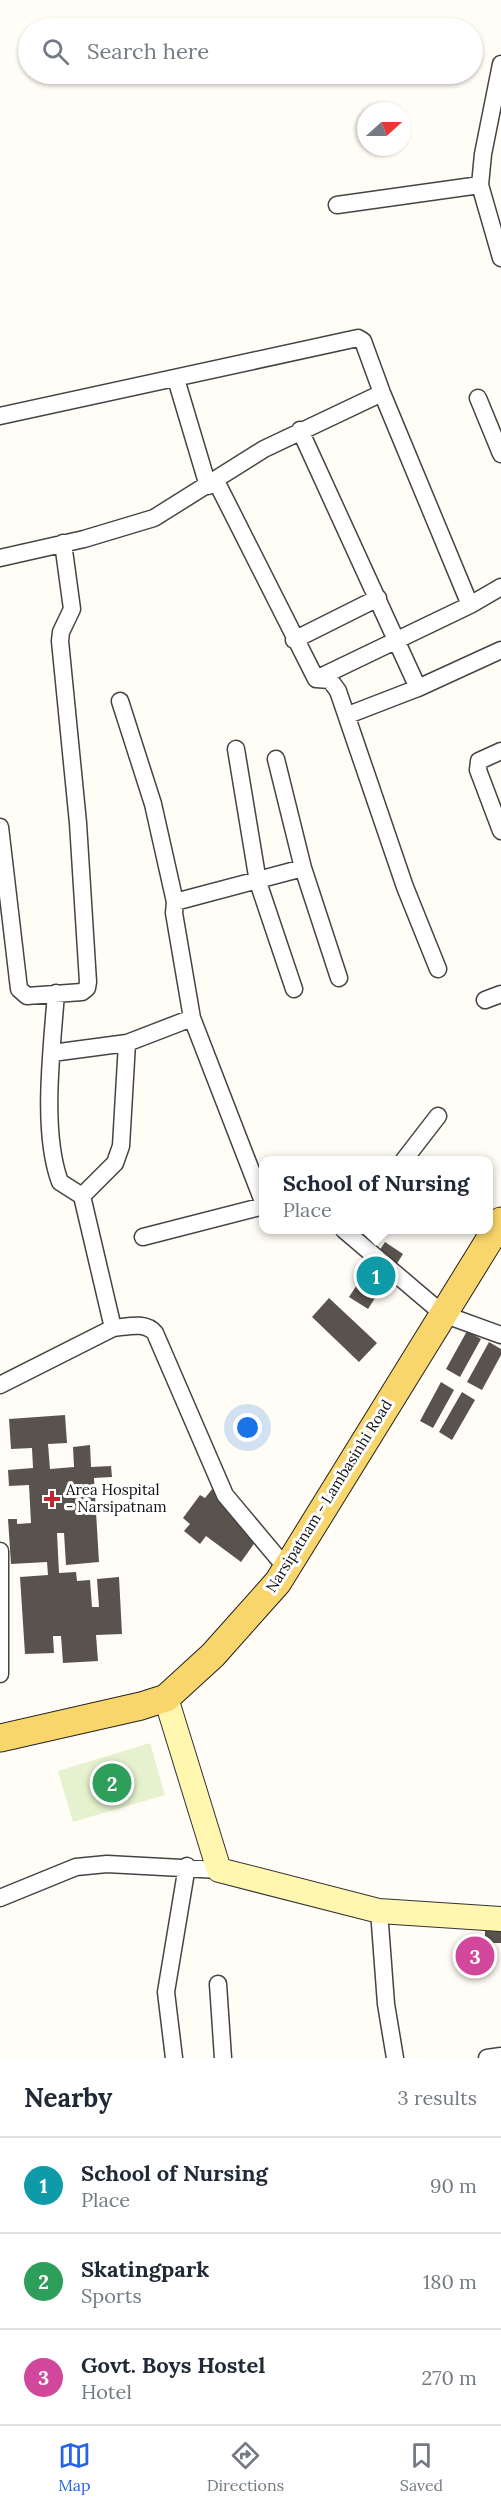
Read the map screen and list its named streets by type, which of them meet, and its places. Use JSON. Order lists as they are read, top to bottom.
{
  "streets": {
    "main road": ["Narsipatnam - Lambasinhi Road"]
  },
  "places": {
    "health": ["Area Hospital - Narsipatnam"]
  },
  "north": "right",
  "page": {
    "search": "Search here",
    "popup": ["School of Nursing", "Place"],
    "pins": ["1", "2", "3"],
    "heading": ["Nearby", "3 results"],
    "list": [
      {
        "mark": "1",
        "name": "School of Nursing",
        "note": "Place",
        "value": "90 m"
      },
      {
        "mark": "2",
        "name": "Skatingpark",
        "note": "Sports",
        "value": "180 m"
      },
      {
        "mark": "3",
        "name": "Govt. Boys Hostel",
        "note": "Hotel",
        "value": "270 m"
      }
    ],
    "nav": ["Map", "Directions", "Saved"]
  }
}
